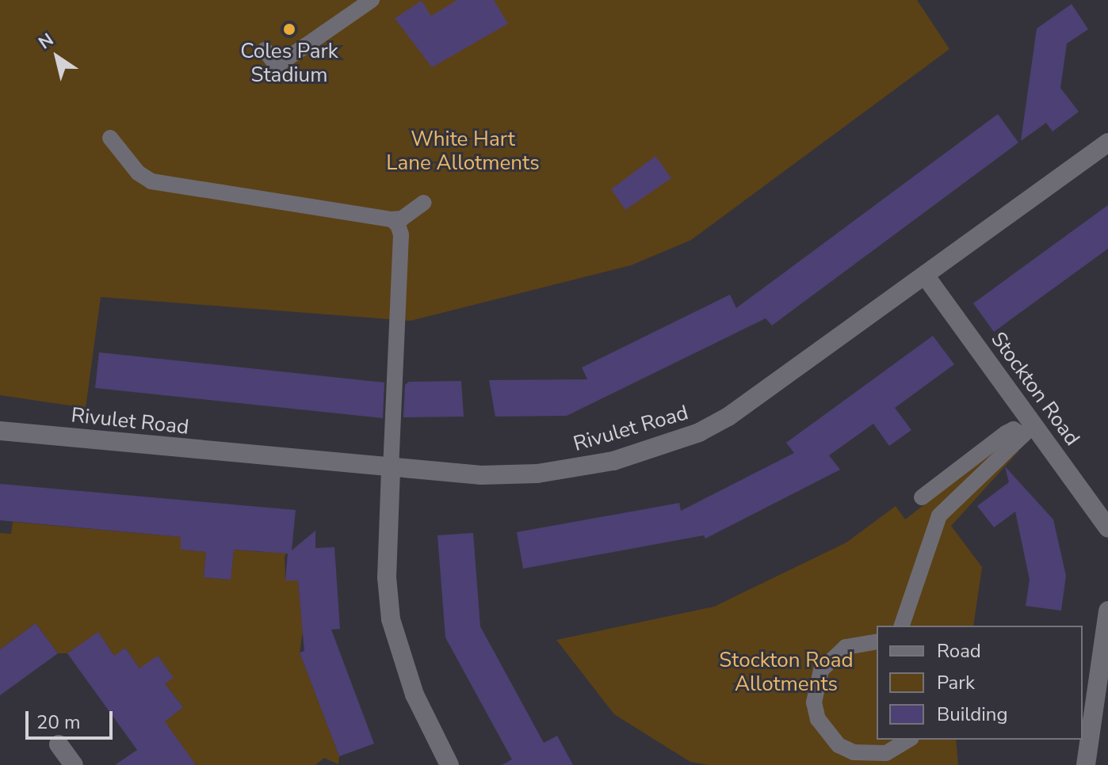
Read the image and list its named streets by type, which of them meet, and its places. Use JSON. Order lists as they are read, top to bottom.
{
  "streets": {
    "street": ["Stockton Road", "Rivulet Road"]
  },
  "crossings": [
    ["Stockton Road", "Rivulet Road"]
  ],
  "parks": ["White Hart Lane Allotments", "Stockton Road Allotments"],
  "places": ["Coles Park Stadium"],
  "legend": ["Road", "Park", "Building"],
  "scale_bar": "20 m",
  "north": "top left"
}
